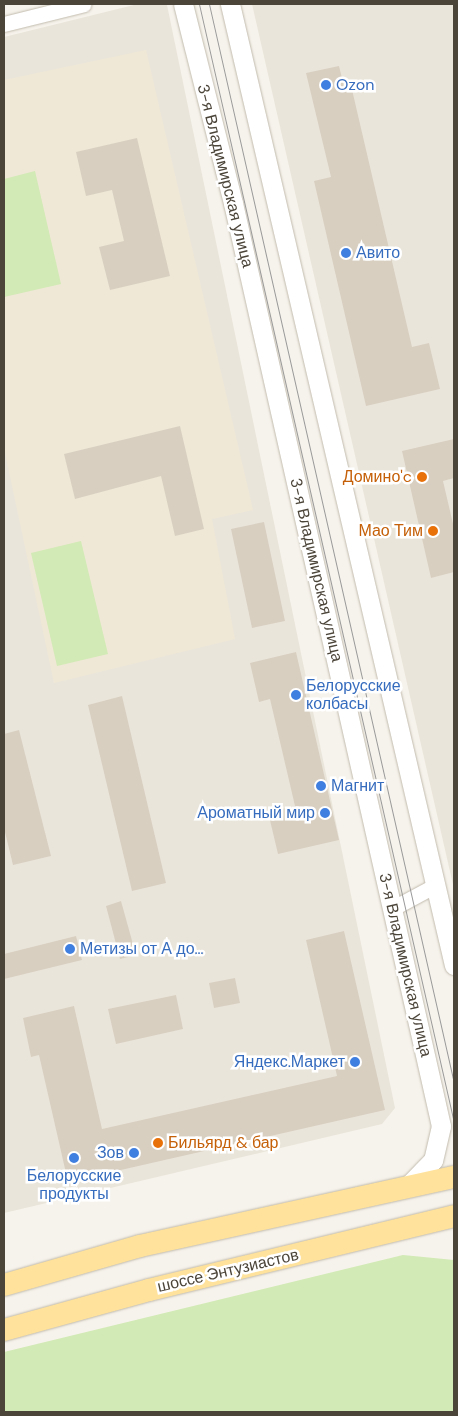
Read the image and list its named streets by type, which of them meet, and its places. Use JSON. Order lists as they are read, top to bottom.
{
  "streets": {
    "main road": ["шоссе Энтузиастов"],
    "street": ["3-я Владимирская улица"]
  },
  "places": [
    "Ozon",
    "Авито",
    "Домино'c",
    "Мао Тим",
    "Белорусские колбасы",
    "Магнит",
    "Ароматный мир",
    "Метизы от А до…",
    "Яндекс.Маркет",
    "Бильярд & бар",
    "Зов",
    "Белорусские продукты"
  ]
}
